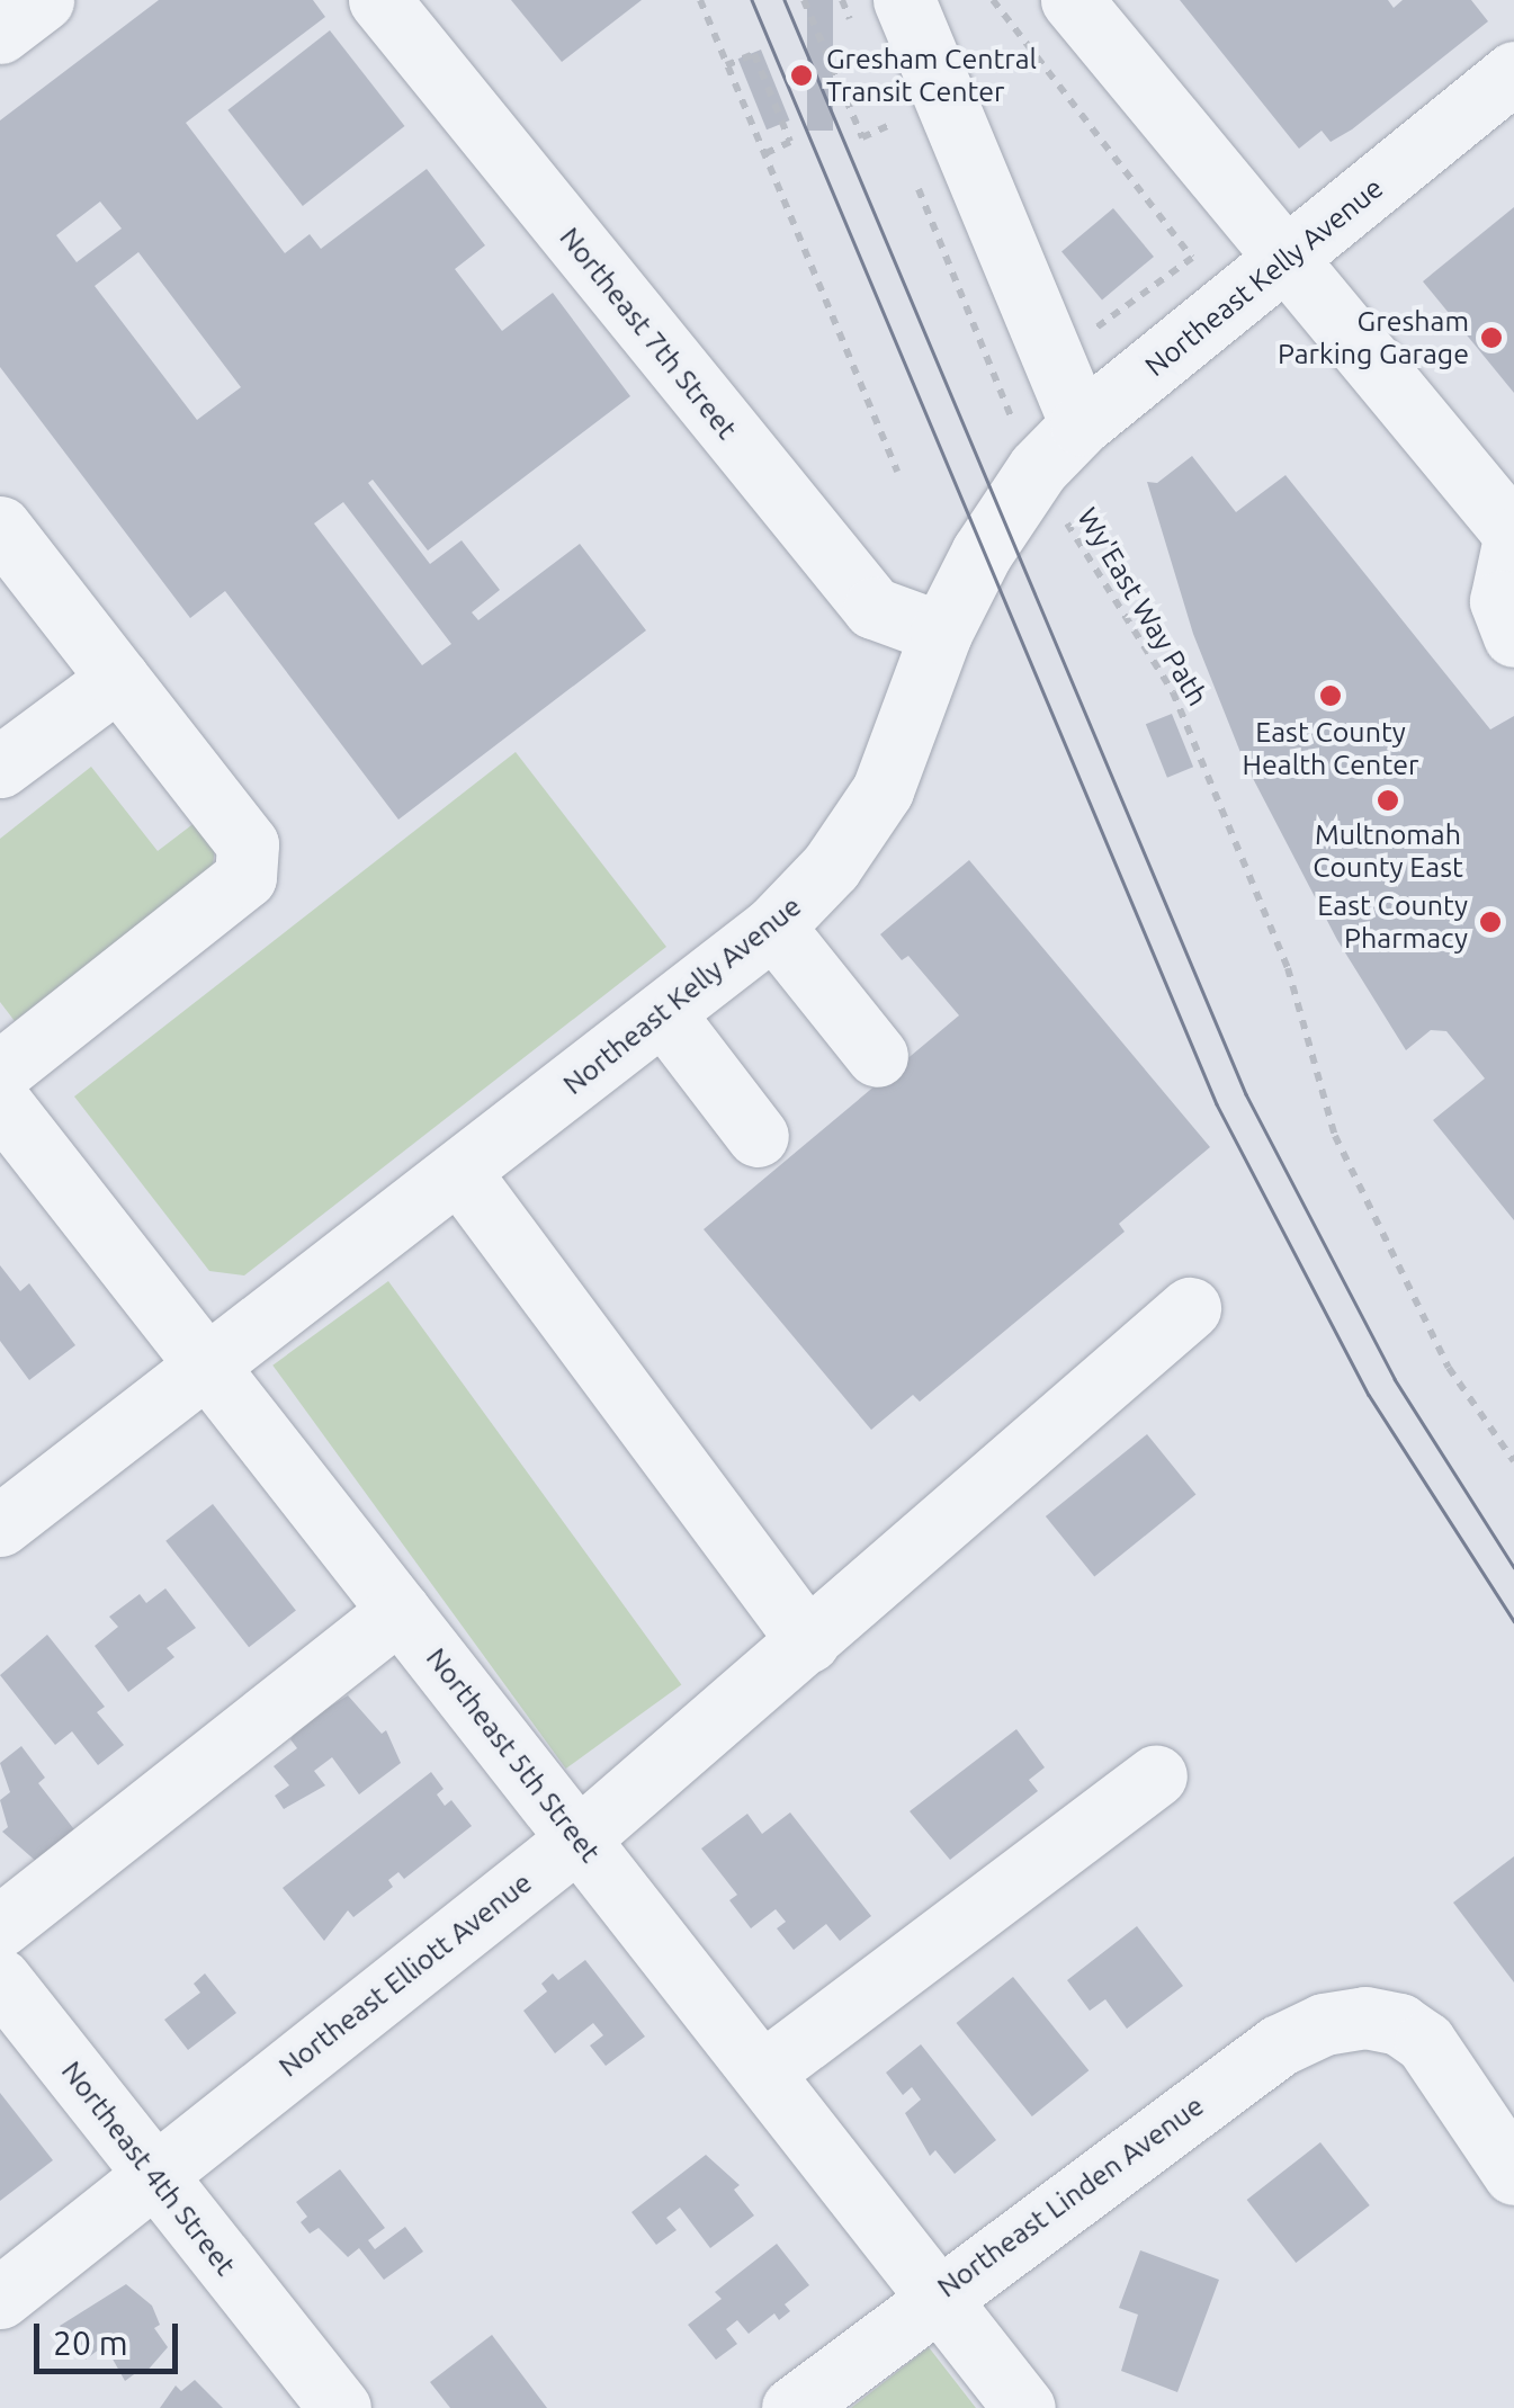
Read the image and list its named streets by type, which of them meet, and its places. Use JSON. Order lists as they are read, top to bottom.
{
  "streets": {
    "street": [
      "Northeast Kelly Avenue",
      "Northeast 7th Street",
      "Northeast 5th Street",
      "Northeast Elliott Avenue",
      "Northeast 4th Street",
      "Northeast Linden Avenue"
    ],
    "path": ["Wy'East Way Path"]
  },
  "crossings": [
    ["Northeast Kelly Avenue", "Northeast 7th Street"],
    ["Northeast Kelly Avenue", "Wy'East Way Path"],
    ["Northeast Kelly Avenue", "Northeast 5th Street"],
    ["Northeast 5th Street", "Northeast Elliott Avenue"],
    ["Northeast 5th Street", "Northeast Linden Avenue"],
    ["Northeast Elliott Avenue", "Northeast 4th Street"]
  ],
  "places": [
    "Gresham Central Transit Center",
    "Gresham Parking Garage",
    "East County Health Center",
    "Multnomah County East",
    "East County Pharmacy"
  ],
  "scale_bar": "20 m"
}
